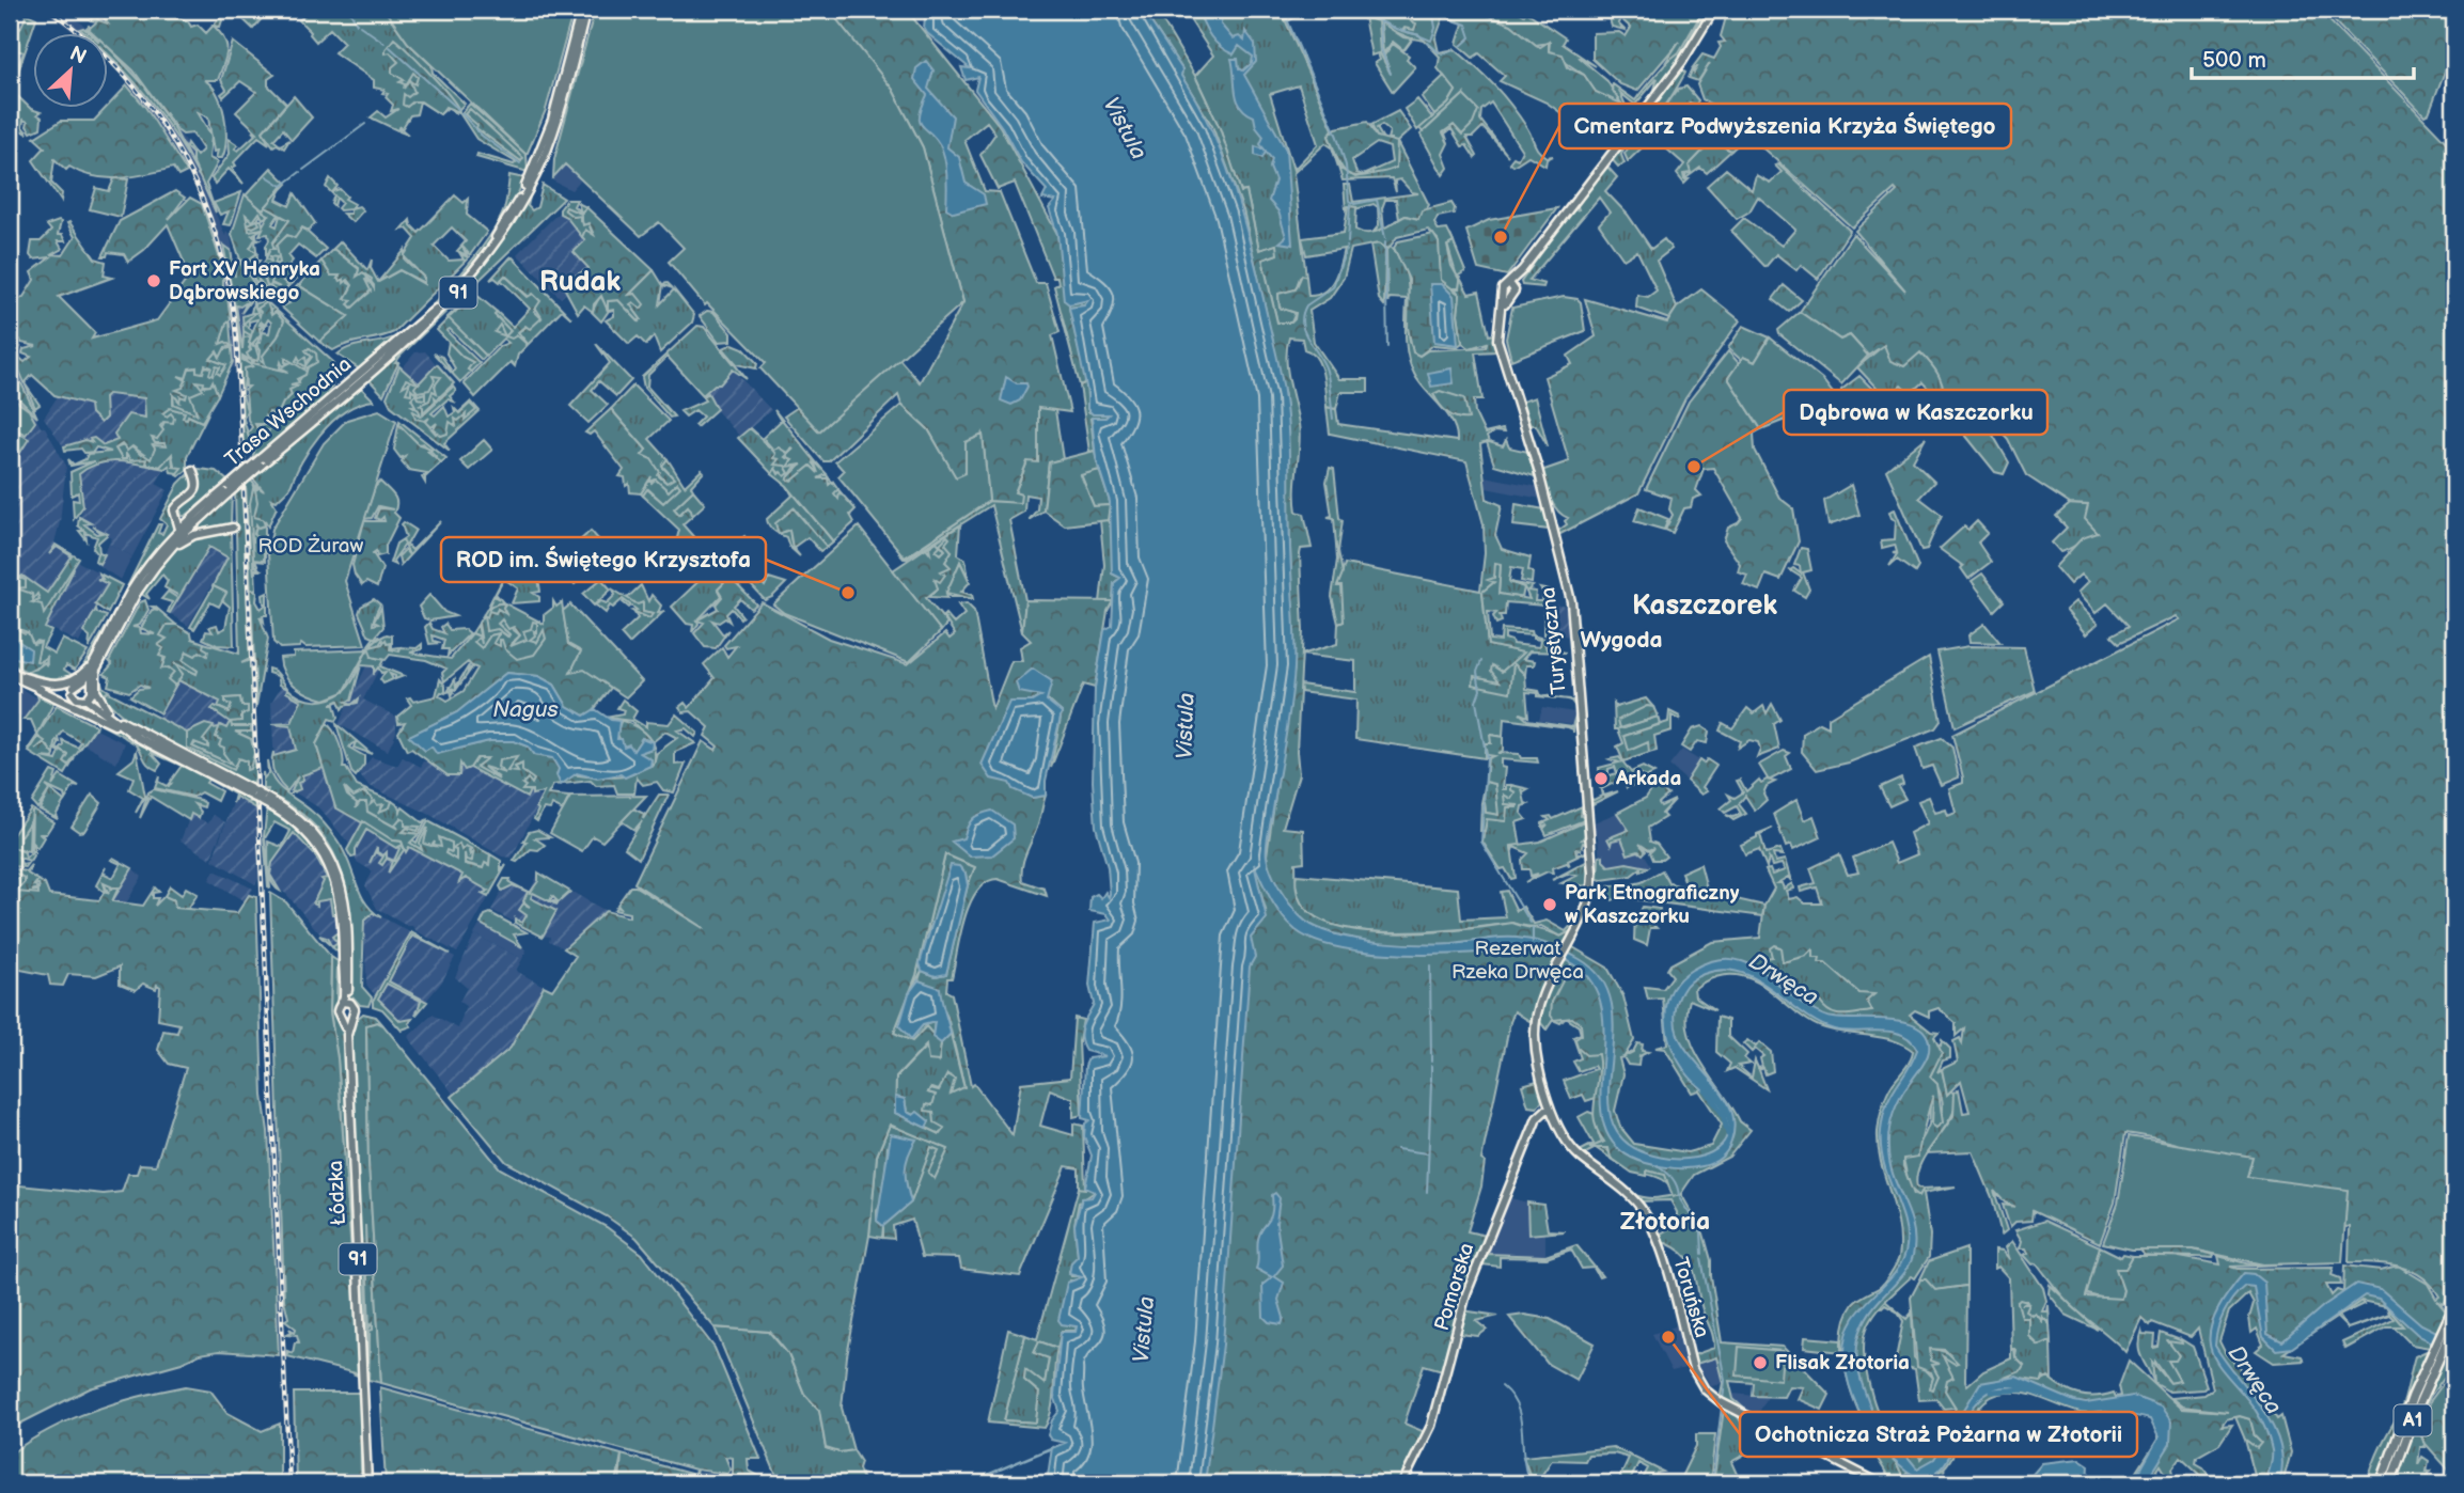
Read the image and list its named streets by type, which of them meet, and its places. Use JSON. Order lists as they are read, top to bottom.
{
  "streets": {
    "highway": ["A1"],
    "main road": [
      "91",
      "Trasa Wschodnia",
      "Turystyczna",
      "Łódzka",
      "Pomorska",
      "Toruńska"
    ]
  },
  "crossings": [
    ["91", "Trasa Wschodnia"],
    ["91", "Łódzka"],
    ["Turystyczna", "Toruńska"],
    ["Pomorska", "Toruńska"]
  ],
  "districts": [
    "Rudak",
    "Kaszczorek",
    "Wygoda",
    "Złotoria"
  ],
  "water": ["Vistula", "Nagus", "Drwęca"],
  "parks": ["ROD Żuraw", "Rezerwat Rzeka Drwęca"],
  "places": [
    "Cmentarz Podwyższenia Krzyża Świętego",
    "Fort XV Henryka Dąbrowskiego",
    "Dąbrowa w Kaszczorku",
    "ROD im. Świętego Krzysztofa",
    "Arkada",
    "Park Etnograficzny w Kaszczorku",
    "Ochotnicza Straż Pożarna w Złotorii",
    "Flisak Złotoria"
  ],
  "scale_bar": "500 m",
  "north": "top right"
}
